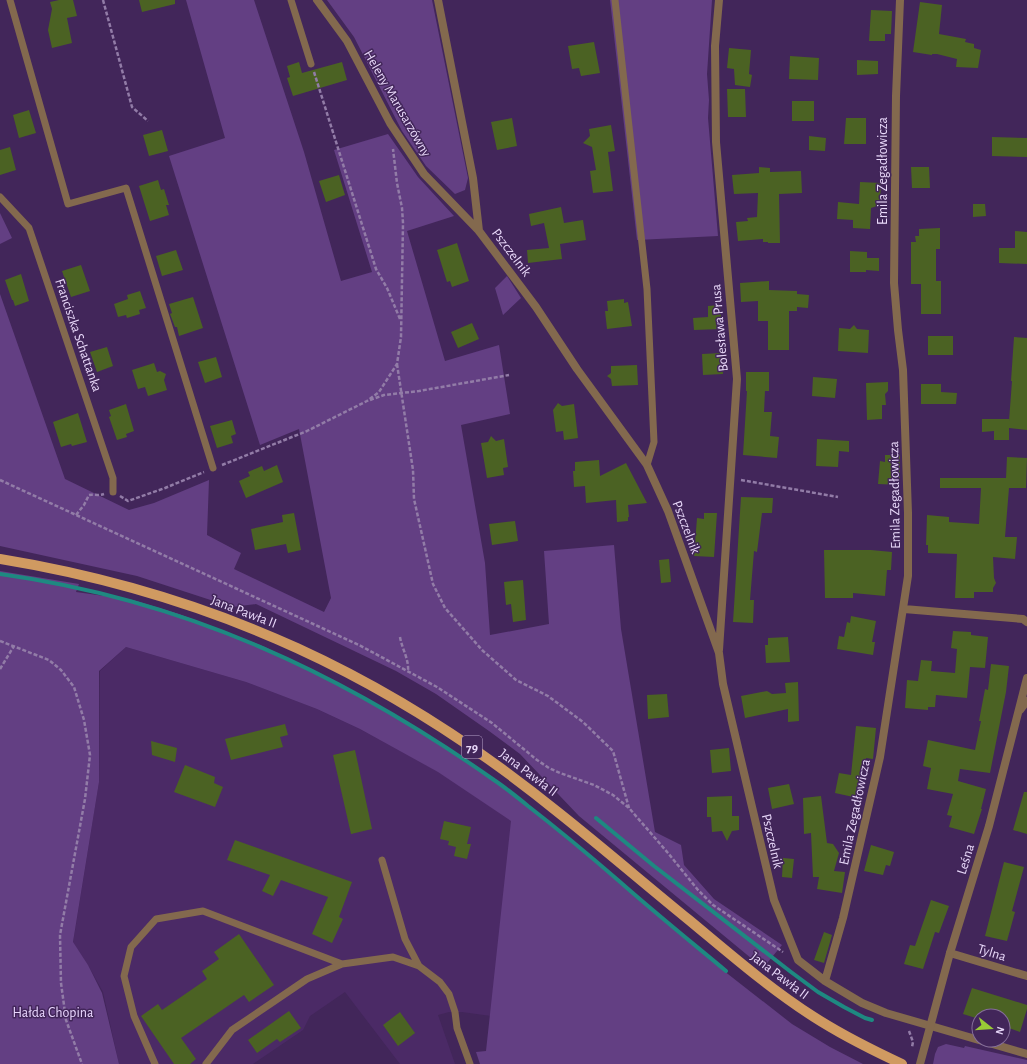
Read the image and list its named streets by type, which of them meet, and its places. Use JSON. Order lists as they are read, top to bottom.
{
  "streets": {
    "main road": ["Jana Pawła II", "79"],
    "street": [
      "Heleny Marusarzówny",
      "Emila Zegadłowicza",
      "Pszczelnik",
      "Bolesława Prusa",
      "Leśna",
      "Tylna"
    ],
    "lane": ["Franciszka Schattanka"]
  },
  "crossings": [
    ["Heleny Marusarzówny", "Pszczelnik"],
    ["Emila Zegadłowicza", "Pszczelnik"],
    ["Pszczelnik", "Bolesława Prusa"],
    ["Pszczelnik", "Leśna"],
    ["Leśna", "Tylna"]
  ],
  "parks": ["Hałda Chopina"],
  "north": "right"
}
